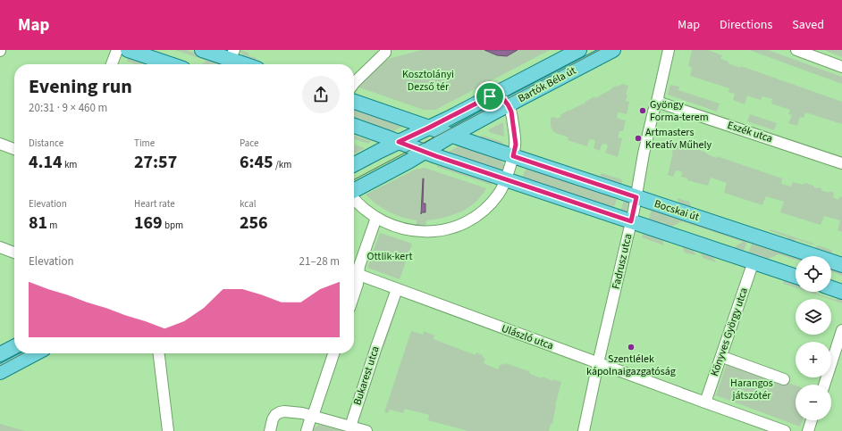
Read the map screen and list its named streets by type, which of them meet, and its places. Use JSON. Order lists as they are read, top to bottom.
{
  "streets": {
    "main road": ["Bartók Béla út", "Bocskai út"],
    "street": [
      "Eszék utca",
      "Fadrusz utca",
      "Könyves György utca",
      "Ulászló utca",
      "Bukarest utca"
    ]
  },
  "crossings": [
    ["Bartók Béla út", "Bocskai út"],
    ["Eszék utca", "Fadrusz utca"],
    ["Bocskai út", "Fadrusz utca"],
    ["Fadrusz utca", "Ulászló utca"],
    ["Könyves György utca", "Ulászló utca"],
    ["Ulászló utca", "Bukarest utca"]
  ],
  "parks": ["Kosztolányi Dezső tér", "Ottlik-kert", "Harangos játszótér"],
  "places": ["Gyöngy Forma-terem", "Artmasters Kreatív Műhely", "Szentlélek kápolnaigazgatóság"],
  "page": {
    "header": "Map",
    "nav": ["Map", "Directions", "Saved"],
    "heading": ["Evening run", "20:31 · 9 × 460 m"],
    "stats": [
      ["Distance", "4.14 km"],
      ["Time", "27:57"],
      ["Pace", "6:45 /km"],
      ["Elevation", "81 m"],
      ["Heart rate", "169 bpm"],
      ["kcal", "256"]
    ],
    "chart": ["Elevation", "21–28 m"],
    "map_buttons": ["+", "−"]
  }
}
